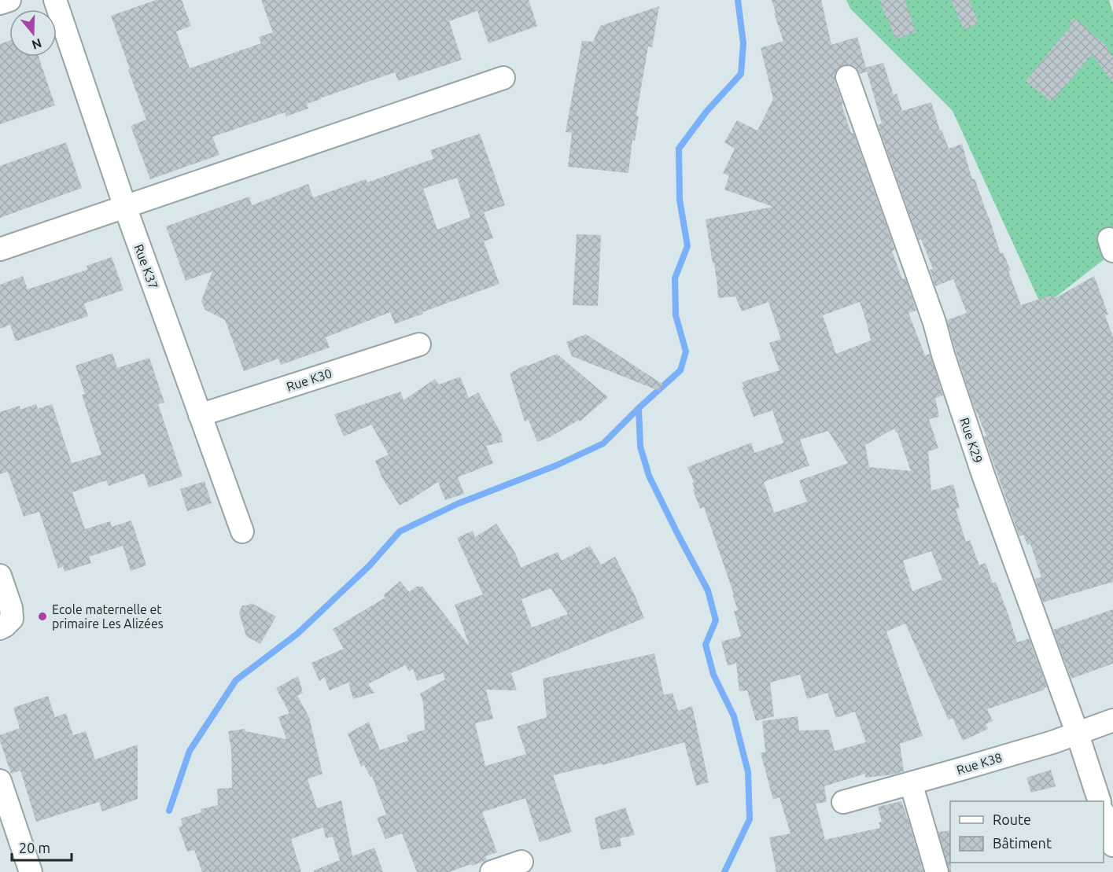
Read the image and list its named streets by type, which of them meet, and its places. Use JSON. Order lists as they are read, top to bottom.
{
  "streets": {
    "street": [
      "Rue K37",
      "Rue K30",
      "Rue K29",
      "Rue K38"
    ]
  },
  "crossings": [
    ["Rue K37", "Rue K30"],
    ["Rue K29", "Rue K38"]
  ],
  "places": ["Ecole maternelle et primaire Les Alizées"],
  "legend": ["Route", "Bâtiment"],
  "scale_bar": "20 m",
  "north": "bottom"
}
